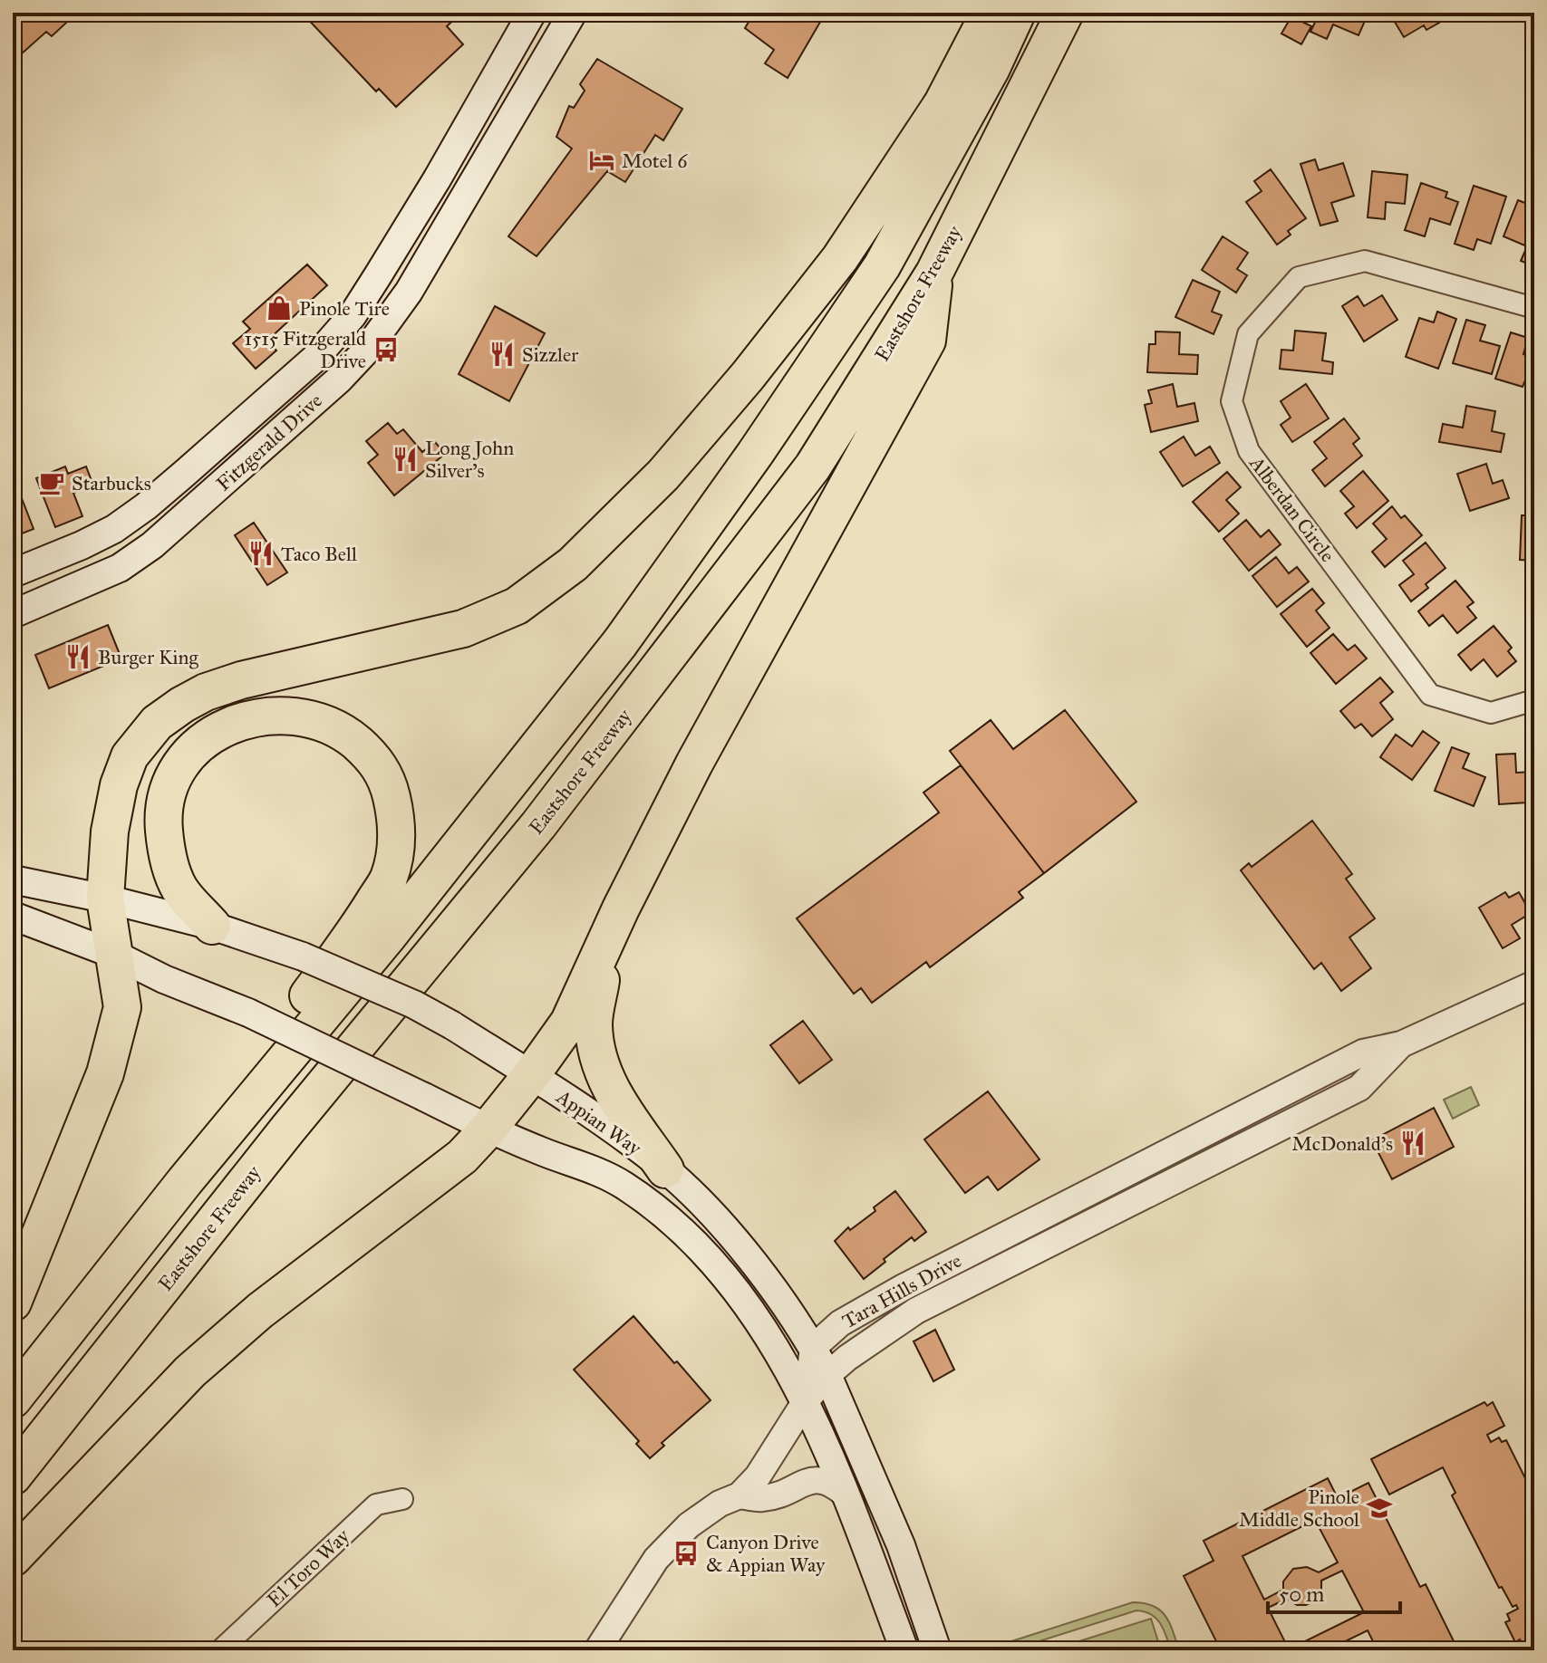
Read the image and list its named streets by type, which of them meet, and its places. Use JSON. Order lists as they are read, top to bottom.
{
  "streets": {
    "highway": ["Eastshore Freeway"],
    "main road": ["Fitzgerald Drive", "Appian Way"],
    "street": ["Alberdan Circle", "Tara Hills Drive", "El Toro Way"]
  },
  "crossings": [
    ["Appian Way", "Tara Hills Drive"]
  ],
  "places": {
    "hotel": ["Motel 6"],
    "shop": ["Pinole Tire"],
    "bus stop": ["1515 Fitzgerald Drive", "Canyon Drive & Appian Way"],
    "restaurant": [
      "Sizzler",
      "Long John Silver's",
      "Taco Bell",
      "Burger King",
      "McDonald's"
    ],
    "cafe": ["Starbucks"],
    "school or university": ["Pinole Middle School"]
  },
  "scale_bar": "50 m"
}
